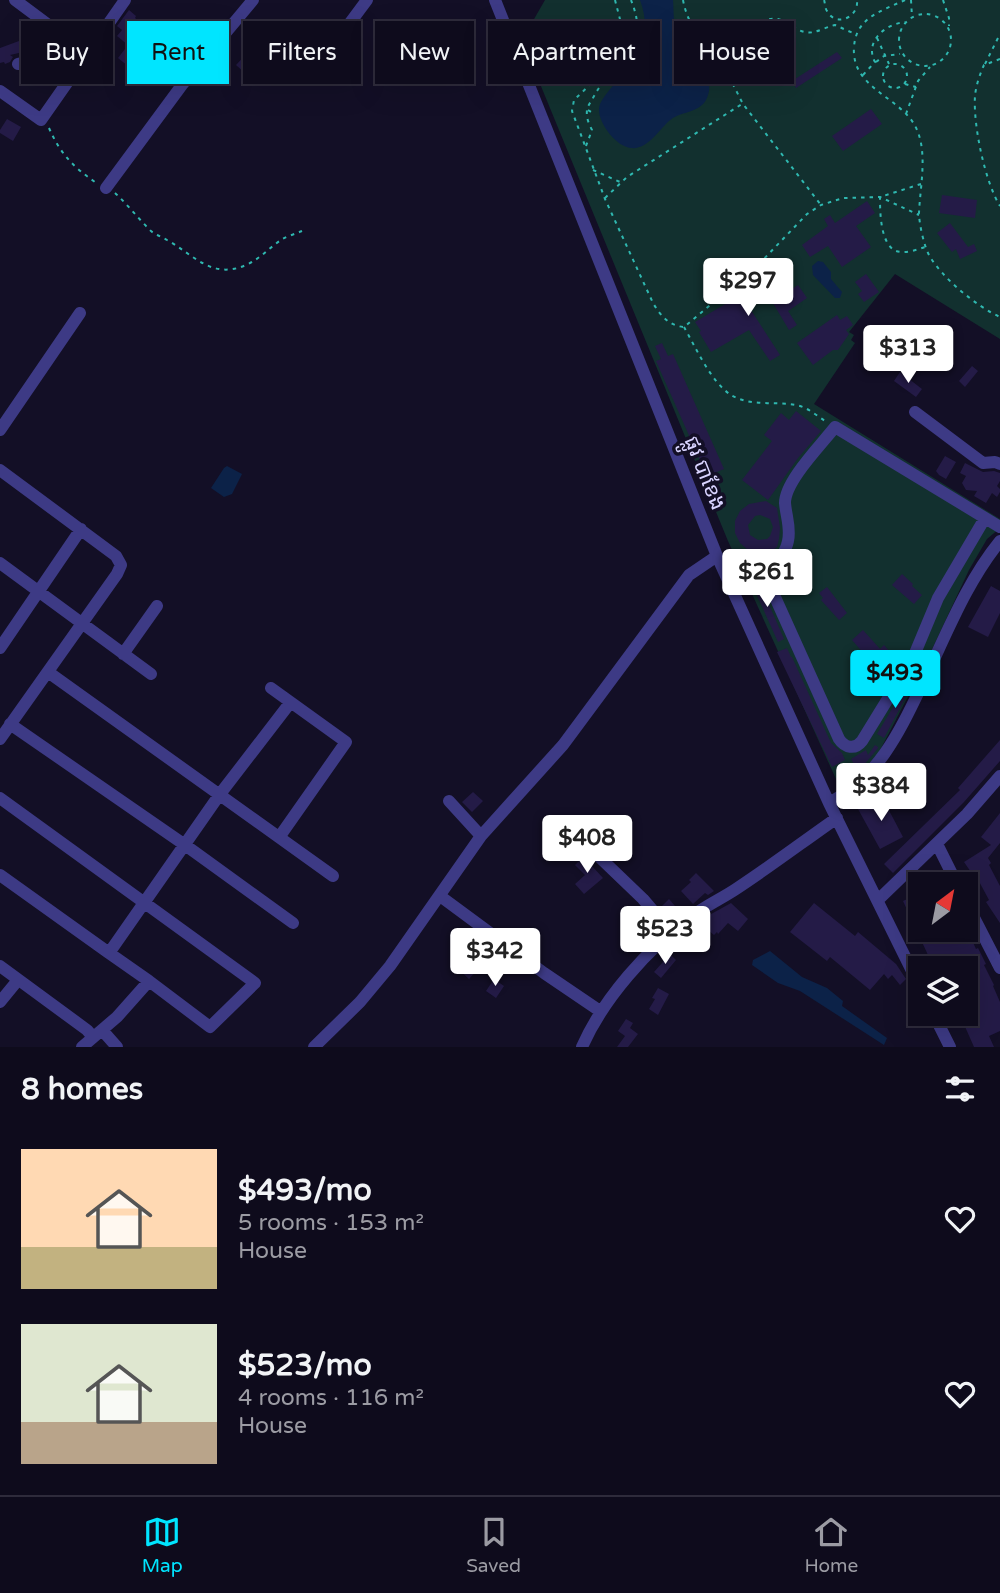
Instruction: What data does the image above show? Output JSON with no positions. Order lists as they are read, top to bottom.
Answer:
{
  "streets": {
    "street": ["ផ្លូវ បាខែង"]
  },
  "north": "top right",
  "page": {
    "chip": [
      "Buy",
      "Rent",
      "Filters",
      "New",
      "Apartment",
      "House"
    ],
    "price": [
      "$297",
      "$313",
      "$261",
      "$493",
      "$384",
      "$408",
      "$523",
      "$342"
    ],
    "heading": "8 homes",
    "list": [
      {
        "name": "$493/mo",
        "note": "5 rooms · 153 m² · House"
      },
      {
        "name": "$523/mo",
        "note": "4 rooms · 116 m² · House"
      }
    ],
    "tabs": ["Map", "Saved", "Home"]
  }
}
